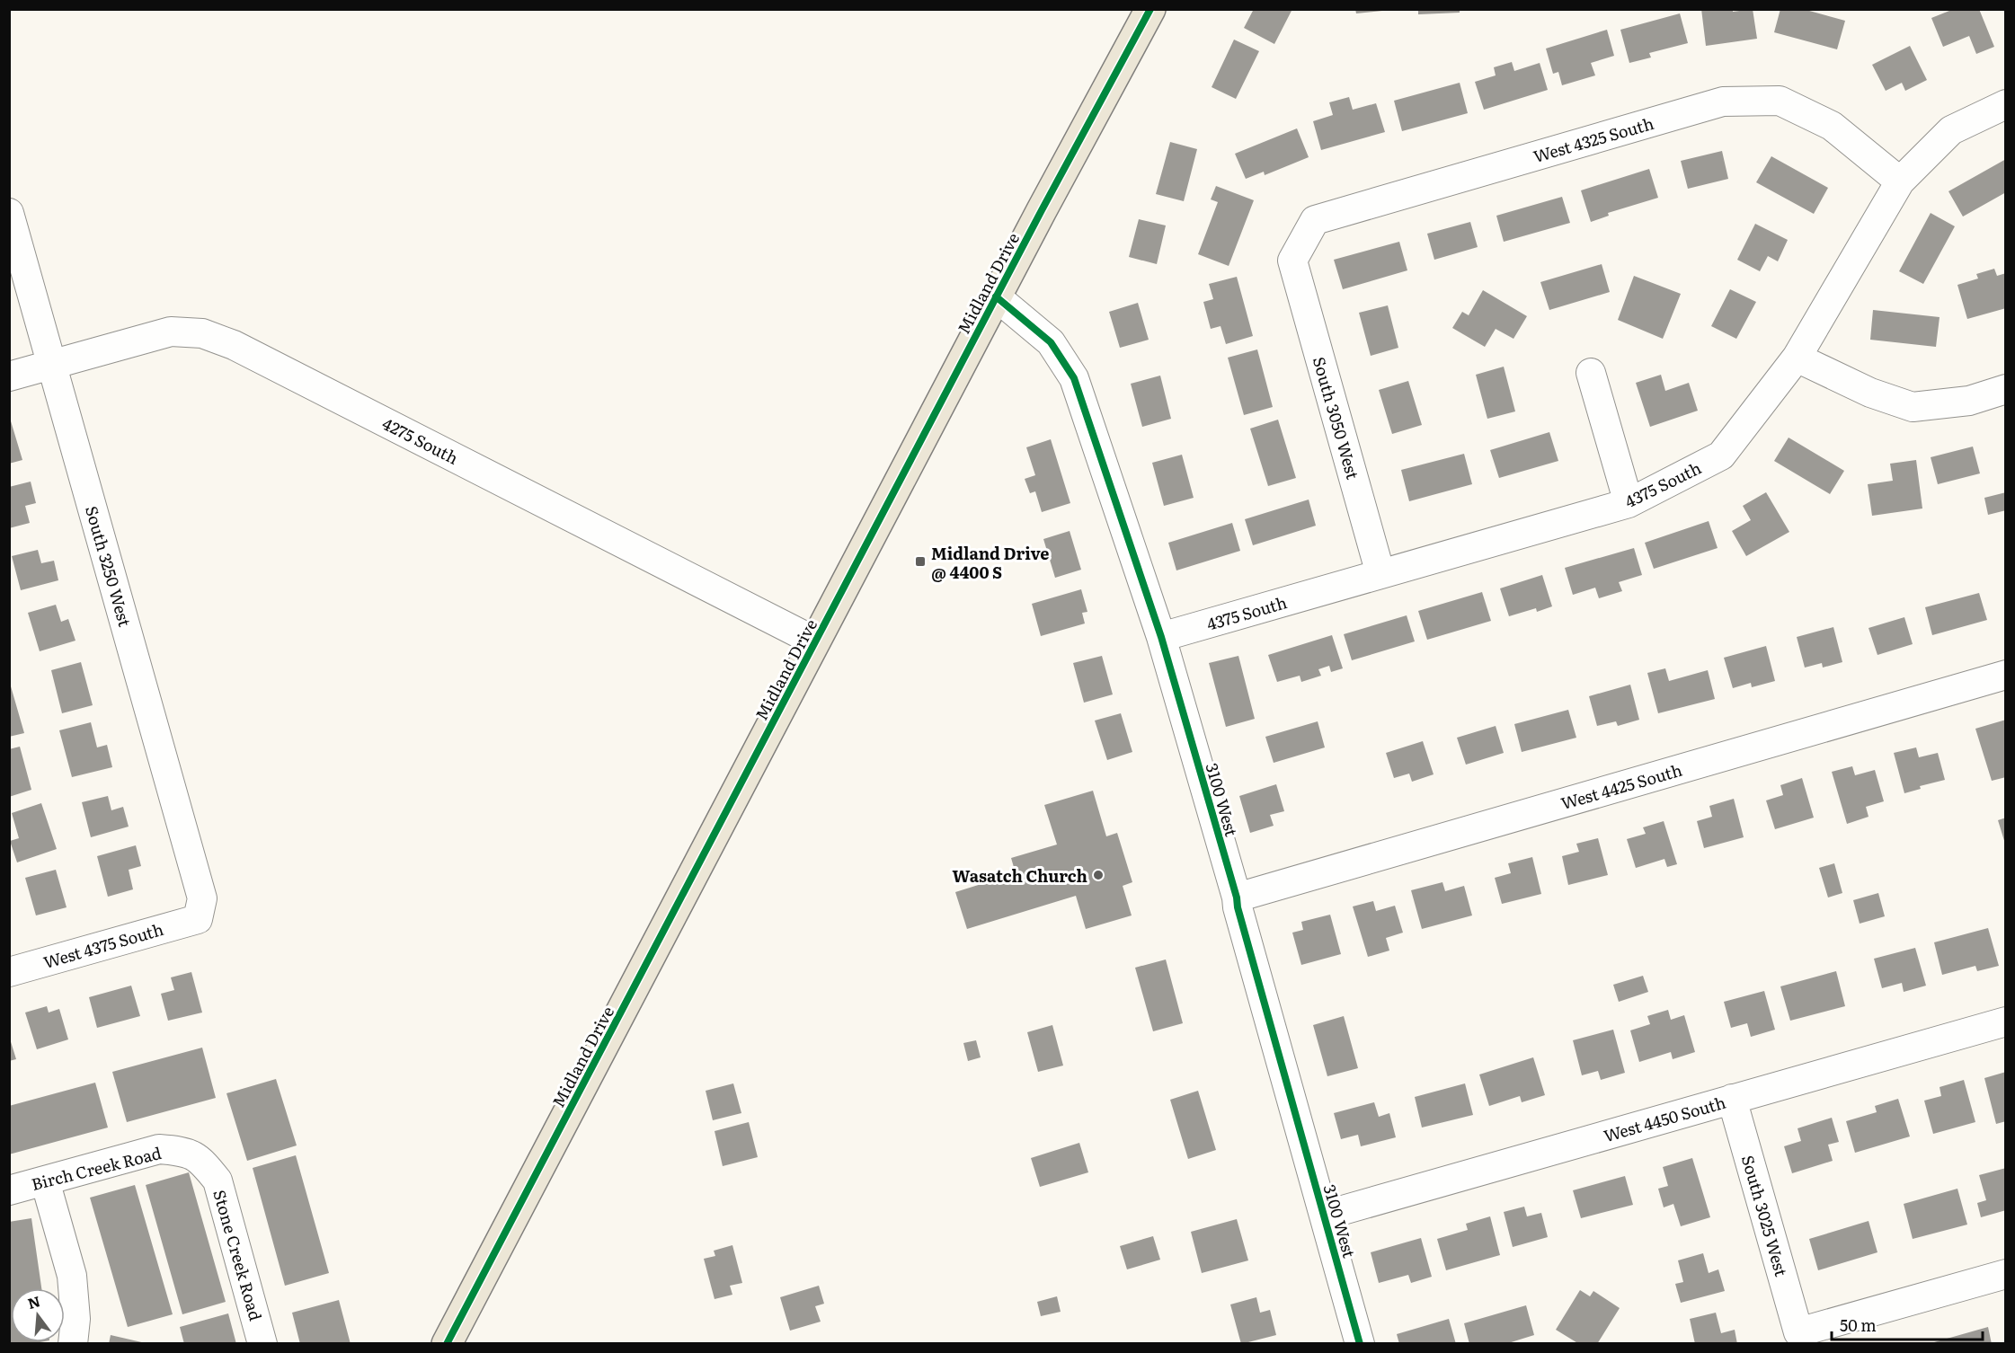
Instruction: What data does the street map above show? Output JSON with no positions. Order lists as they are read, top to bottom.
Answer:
{
  "streets": {
    "main road": ["Midland Drive"],
    "street": [
      "West 4325 South",
      "South 3050 West",
      "4275 South",
      "4375 South",
      "South 3250 West",
      "West 4425 South",
      "3100 West",
      "West 4375 South",
      "West 4450 South",
      "Birch Creek Road",
      "South 3025 West",
      "Stone Creek Road"
    ]
  },
  "crossings": [
    ["West 4325 South", "South 3050 West"],
    ["West 4325 South", "4375 South"],
    ["Midland Drive", "4275 South"],
    ["Midland Drive", "3100 West"],
    ["South 3050 West", "4375 South"],
    ["4275 South", "South 3250 West"],
    ["4375 South", "3100 West"],
    ["South 3250 West", "West 4375 South"],
    ["West 4425 South", "3100 West"],
    ["3100 West", "West 4450 South"],
    ["West 4450 South", "South 3025 West"],
    ["Birch Creek Road", "Stone Creek Road"]
  ],
  "places": {
    "transit": ["Midland Drive @ 4400 S"],
    "other": ["Wasatch Church"]
  },
  "scale_bar": "50 m",
  "north": "top"
}
